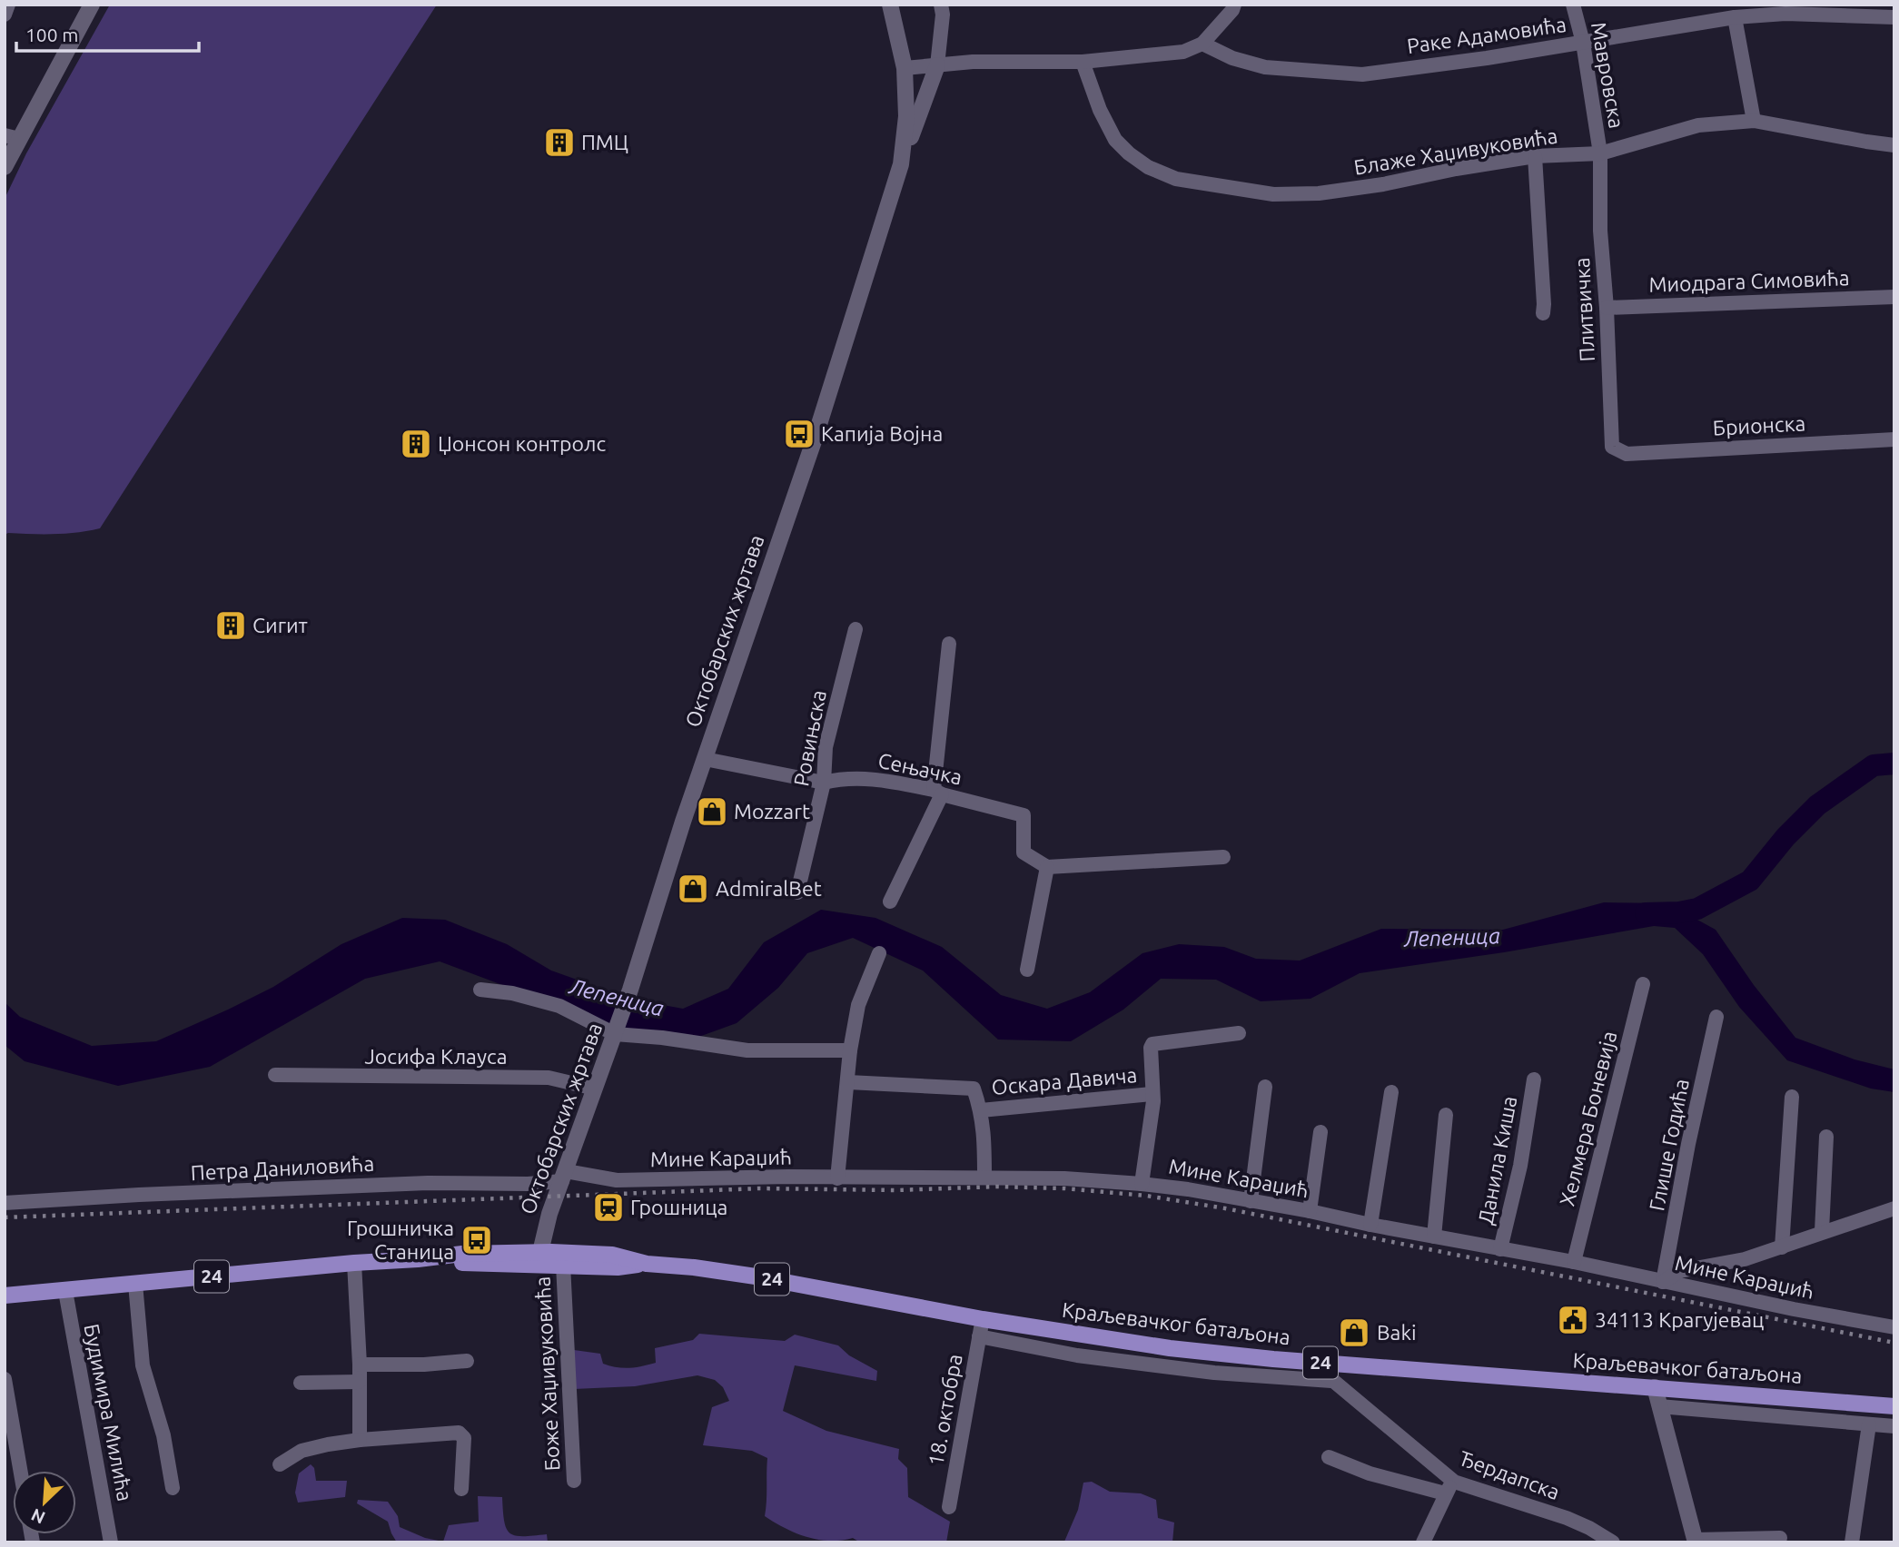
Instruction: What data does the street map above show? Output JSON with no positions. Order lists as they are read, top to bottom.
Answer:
{
  "streets": {
    "main road": ["24", "Краљевачког батаљона"],
    "street": [
      "Раке Адамовића",
      "Мавровска",
      "Блаже Хаџивуковића",
      "Миодрага Симовића",
      "Плитвичка",
      "Брионска",
      "Октобарских жртава",
      "Ровињска",
      "Сењачка",
      "Јосифа Клауса",
      "Оскара Давича",
      "Хелмера Боневија",
      "Глише Годића",
      "Мине Караџић",
      "Данила Киша",
      "Петра Даниловића",
      "Боже Хаџивуковића",
      "18. октобра",
      "Будимира Милића",
      "Ђердапска"
    ]
  },
  "crossings": [
    ["Раке Адамовића", "Мавровска"],
    ["Мавровска", "Блаже Хаџивуковића"],
    ["Мавровска", "Плитвичка"],
    ["Блаже Хаџивуковића", "Плитвичка"],
    ["Миодрага Симовића", "Плитвичка"],
    ["Плитвичка", "Брионска"],
    ["Октобарских жртава", "Сењачка"],
    ["Октобарских жртава", "Јосифа Клауса"],
    ["Октобарских жртава", "Мине Караџић"],
    ["Октобарских жртава", "Петра Даниловића"],
    ["Октобарских жртава", "Краљевачког батаљона"],
    ["Ровињска", "Сењачка"],
    ["Оскара Давича", "Мине Караџић"],
    ["Хелмера Боневија", "Мине Караџић"],
    ["Глише Годића", "Мине Караџић"],
    ["Мине Караџић", "Данила Киша"],
    ["Мине Караџић", "Петра Даниловића"],
    ["Краљевачког батаљона", "Боже Хаџивуковића"],
    ["Краљевачког батаљона", "18. октобра"],
    ["Краљевачког батаљона", "Будимира Милића"],
    ["Краљевачког батаљона", "Ђердапска"]
  ],
  "water": ["Лепеница"],
  "places": {
    "building": ["ПМЦ", "Џонсон контролс", "Сигит"],
    "bus stop": ["Капија Војна", "Грошничка Станица"],
    "shop": ["Mozzart", "AdmiralBet", "Baki"],
    "station": ["Грошница"],
    "public building": ["34113 Крагујевац"]
  },
  "scale_bar": "100 m",
  "north": "bottom left"
}
